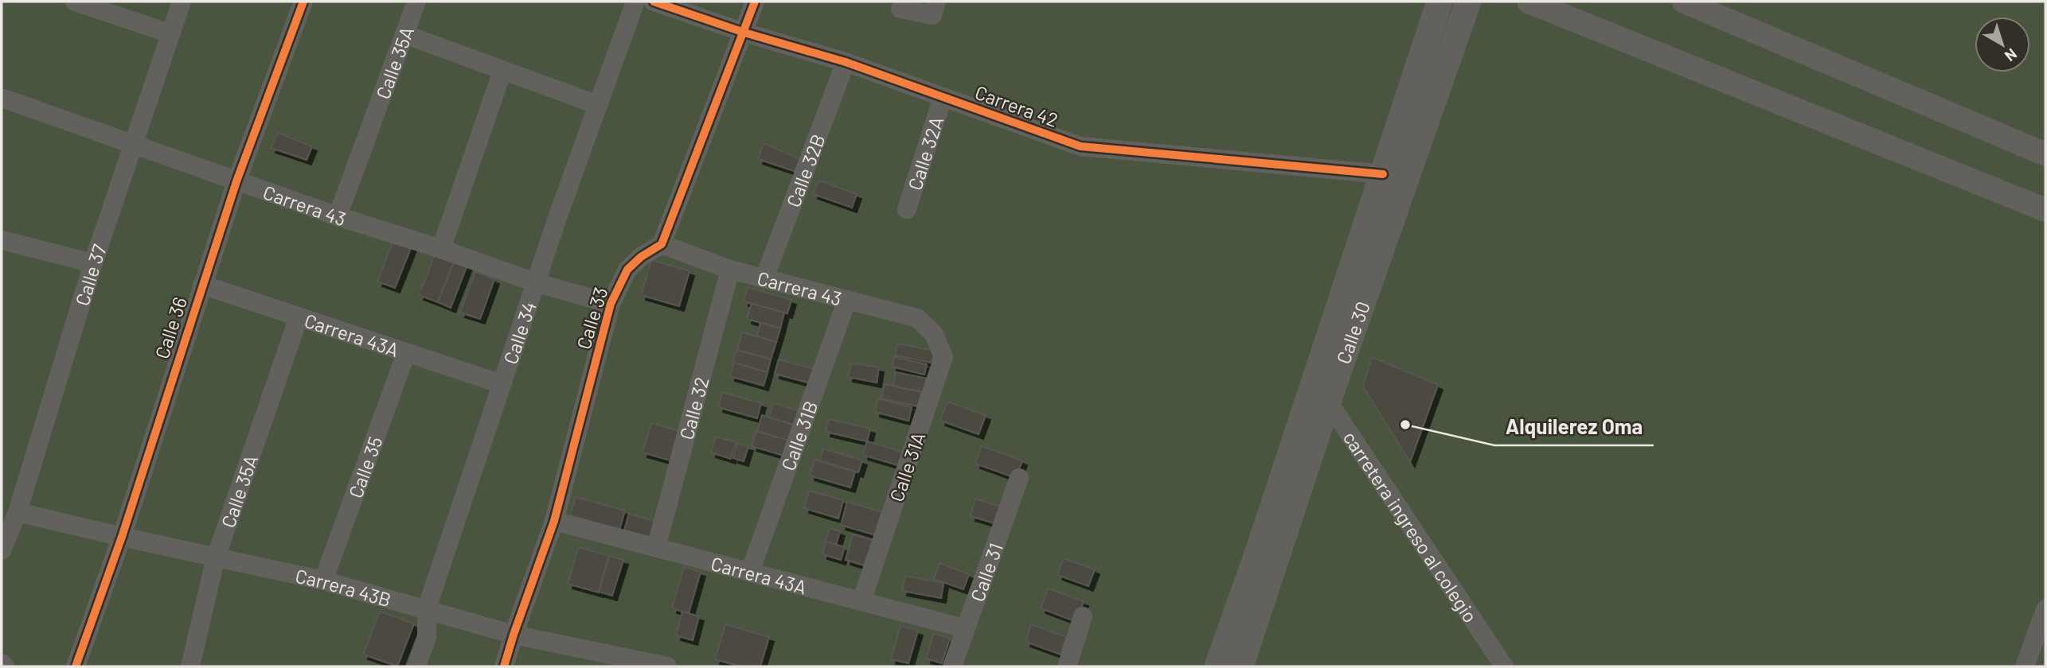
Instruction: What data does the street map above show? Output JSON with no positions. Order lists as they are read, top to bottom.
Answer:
{
  "streets": {
    "main road": ["Calle 30"],
    "street": [
      "Calle 35A",
      "Carrera 42",
      "Calle 32A",
      "Calle 32B",
      "Carrera 43",
      "Calle 37",
      "Calle 33",
      "Calle 36",
      "Calle 34",
      "Carrera 43A",
      "Calle 32",
      "Calle 31B",
      "Calle 35",
      "Calle 31A",
      "carretera ingreso al colegio",
      "Calle 31",
      "Carrera 43B"
    ]
  },
  "crossings": [
    ["Calle 35A", "Carrera 43"],
    ["Calle 35A", "Carrera 43A"],
    ["Calle 35A", "Carrera 43B"],
    ["Carrera 42", "Calle 32A"],
    ["Carrera 42", "Calle 32B"],
    ["Carrera 42", "Calle 30"],
    ["Calle 32B", "Carrera 43"],
    ["Carrera 43", "Calle 37"],
    ["Carrera 43", "Calle 33"],
    ["Carrera 43", "Calle 36"],
    ["Carrera 43", "Calle 34"],
    ["Carrera 43", "Calle 32"],
    ["Carrera 43", "Calle 31B"],
    ["Carrera 43", "Calle 31A"],
    ["Calle 37", "Carrera 43B"],
    ["Calle 33", "Carrera 43A"],
    ["Calle 33", "Carrera 43B"],
    ["Calle 36", "Carrera 43A"],
    ["Calle 36", "Carrera 43B"],
    ["Calle 34", "Carrera 43A"],
    ["Calle 34", "Carrera 43B"],
    ["Calle 30", "carretera ingreso al colegio"],
    ["Carrera 43A", "Calle 32"],
    ["Carrera 43A", "Calle 31B"],
    ["Carrera 43A", "Calle 35"],
    ["Carrera 43A", "Calle 31A"],
    ["Carrera 43A", "Calle 31"],
    ["Calle 35", "Carrera 43B"]
  ],
  "places": ["Alquilerez Oma"],
  "north": "bottom right"
}
